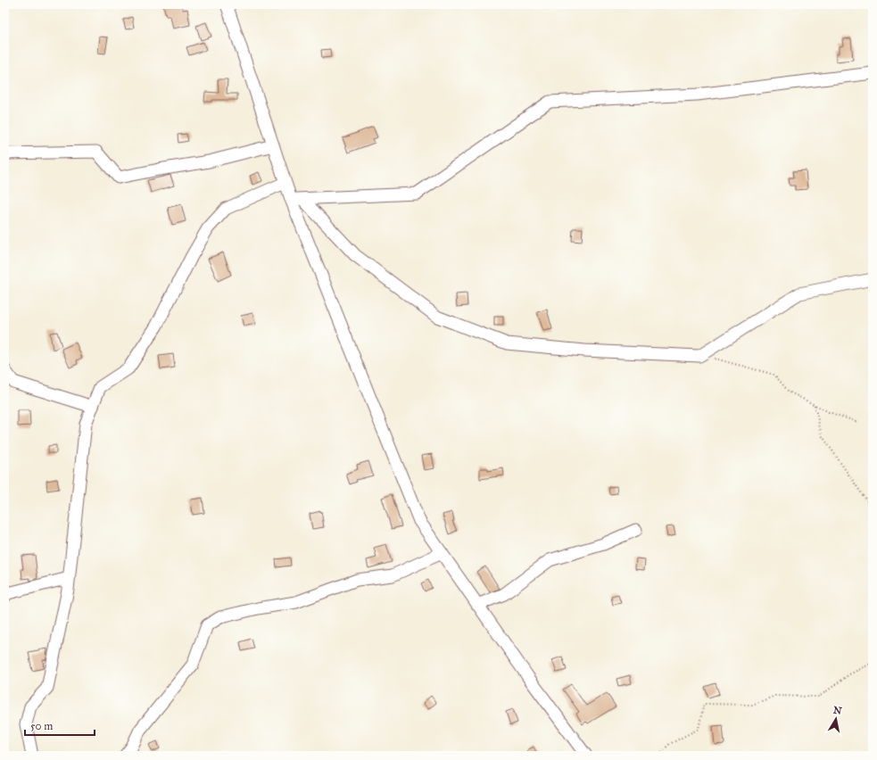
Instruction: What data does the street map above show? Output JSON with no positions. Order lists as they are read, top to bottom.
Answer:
{
  "scale_bar": "50 m",
  "north": "top"
}
